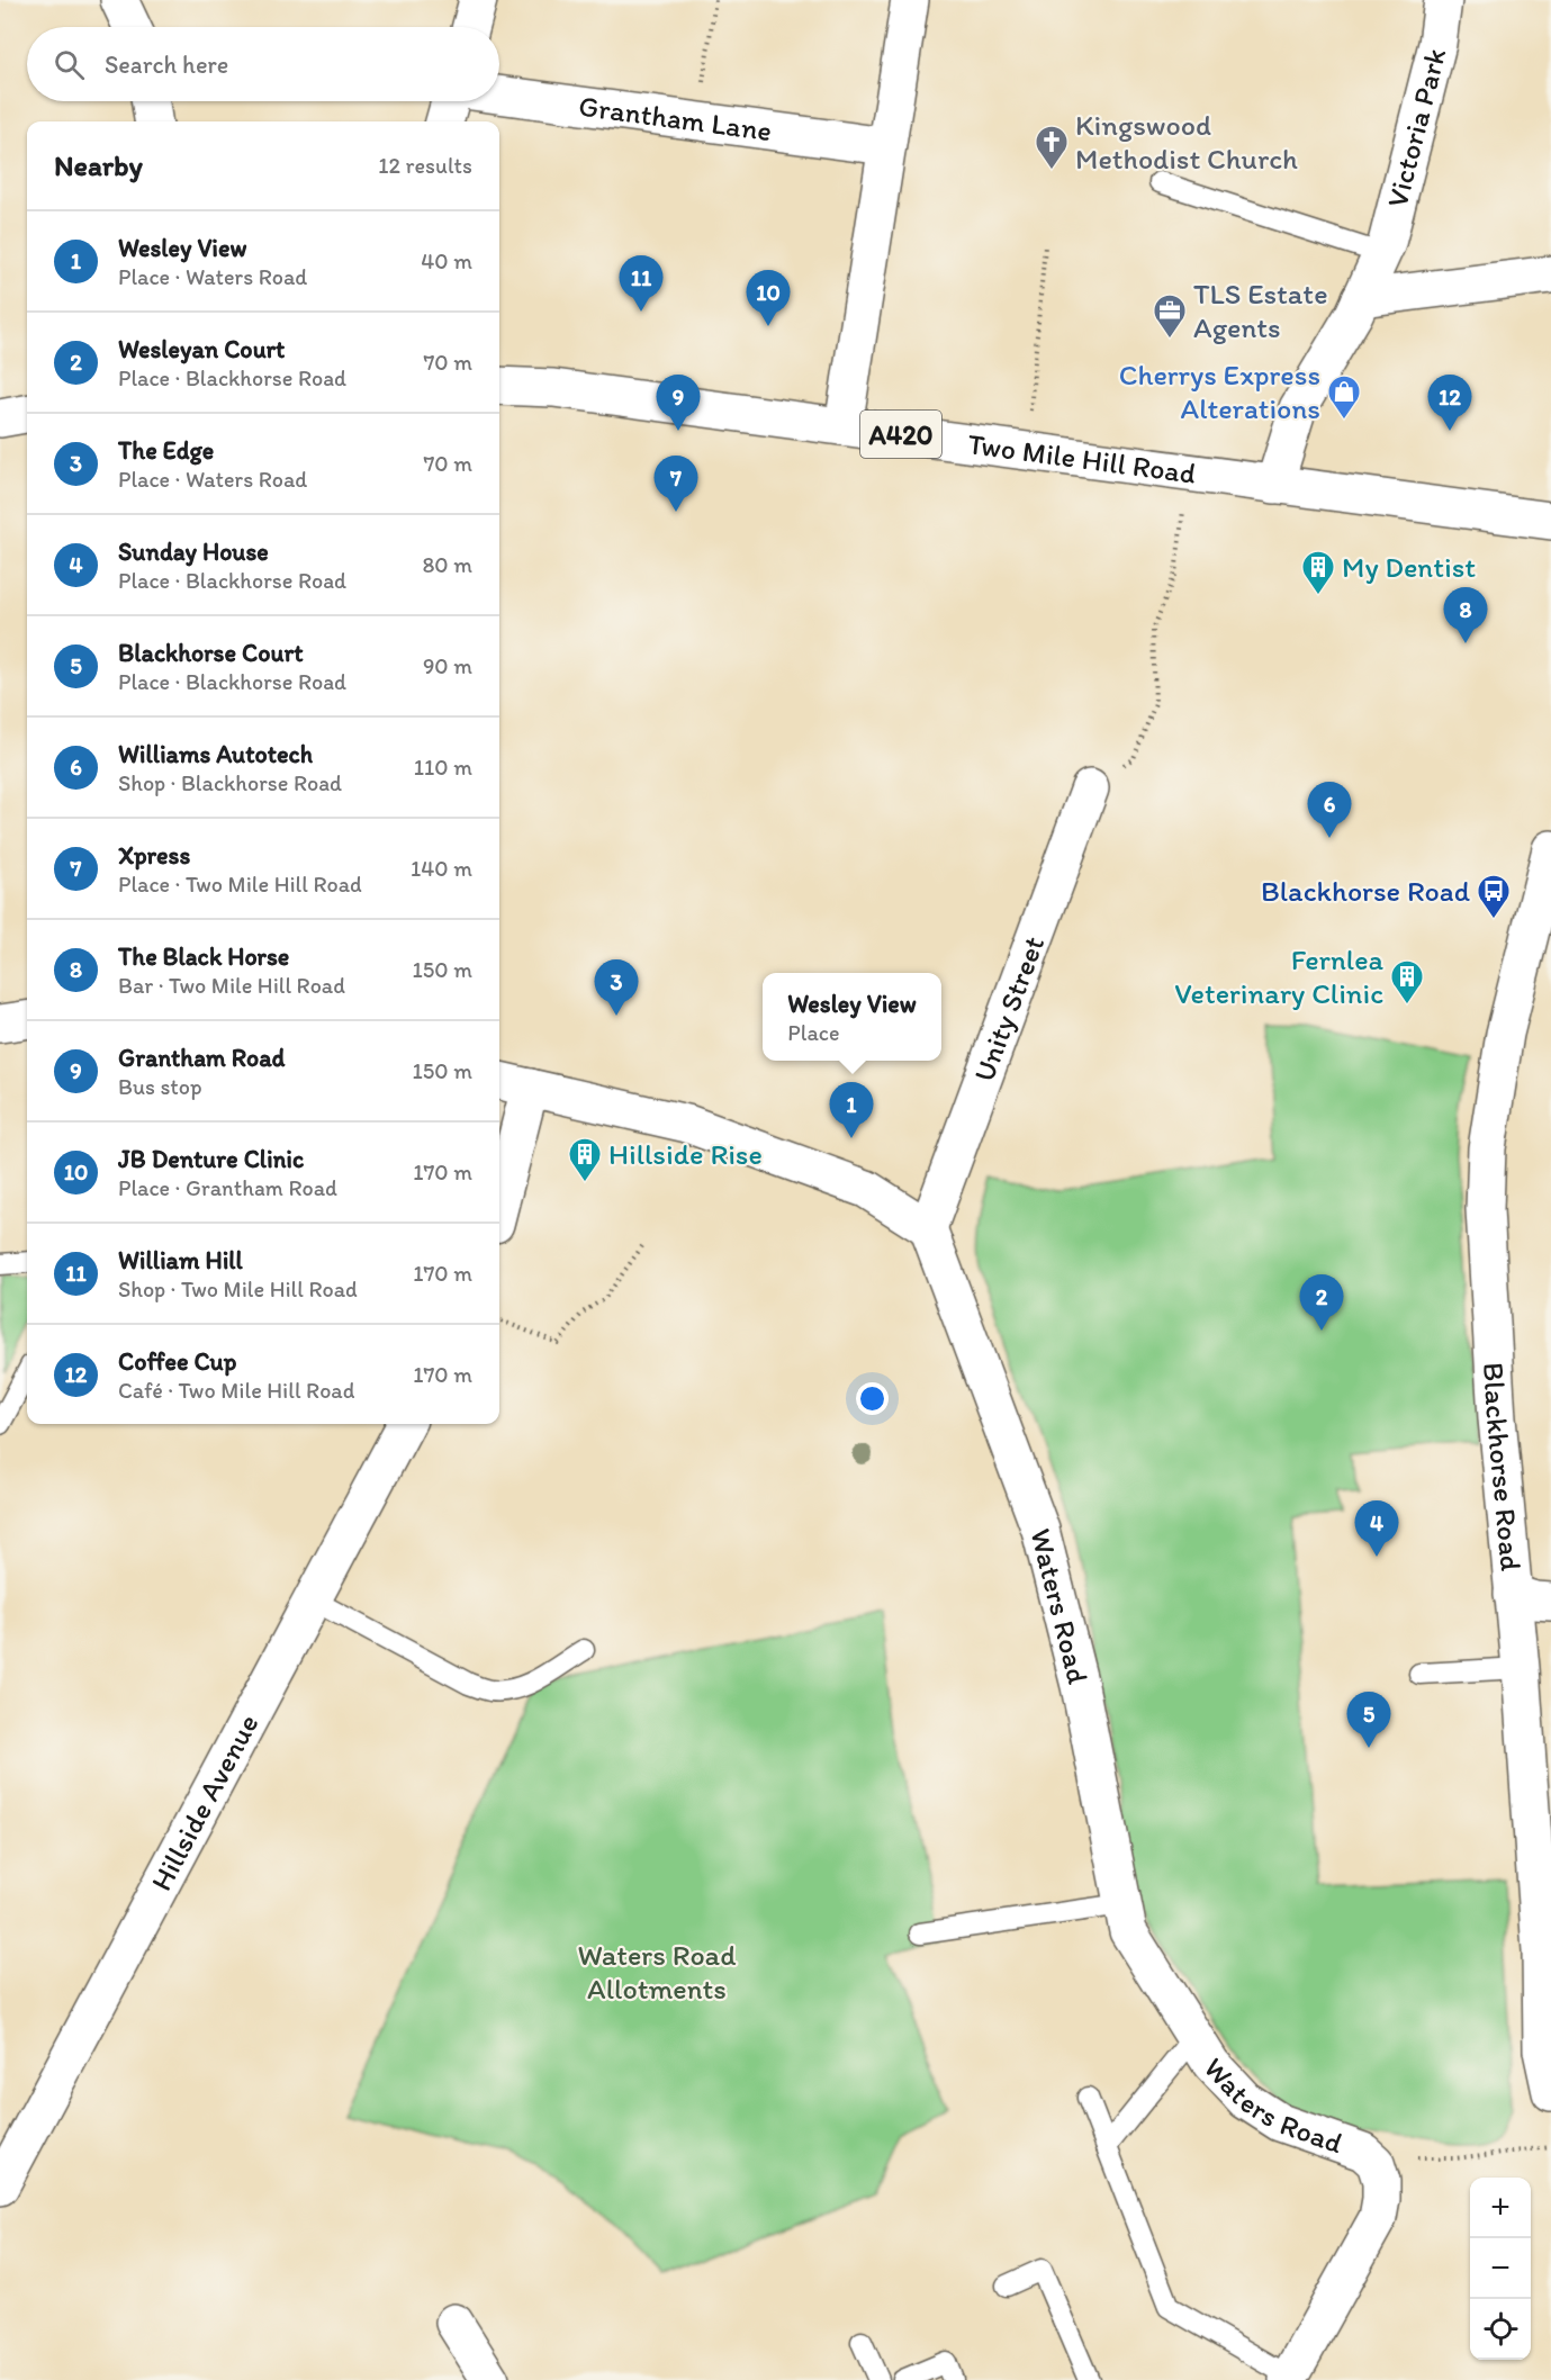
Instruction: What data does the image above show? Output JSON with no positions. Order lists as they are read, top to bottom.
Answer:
{
  "streets": {
    "street": [
      "Grantham Lane",
      "Victoria Park",
      "A420",
      "Two Mile Hill Road",
      "Unity Street",
      "Blackhorse Road",
      "Waters Road",
      "Hillside Avenue"
    ]
  },
  "crossings": [
    ["Victoria Park", "Two Mile Hill Road"],
    ["Unity Street", "Waters Road"]
  ],
  "parks": ["Waters Road Allotments"],
  "places": {
    "church": ["Kingswood Methodist Church"],
    "office": ["TLS Estate Agents"],
    "shop": ["Cherrys Express Alterations"],
    "building": ["My Dentist", "Fernlea Veterinary Clinic", "Hillside Rise"],
    "bus stop": ["Blackhorse Road"]
  },
  "page": {
    "search": "Search here",
    "heading": ["Nearby", "12 results"],
    "list": [
      {
        "mark": "1",
        "name": "Wesley View",
        "note": "Place · Waters Road",
        "value": "40 m"
      },
      {
        "mark": "2",
        "name": "Wesleyan Court",
        "note": "Place · Blackhorse Road",
        "value": "70 m"
      },
      {
        "mark": "3",
        "name": "The Edge",
        "note": "Place · Waters Road",
        "value": "70 m"
      },
      {
        "mark": "4",
        "name": "Sunday House",
        "note": "Place · Blackhorse Road",
        "value": "80 m"
      },
      {
        "mark": "5",
        "name": "Blackhorse Court",
        "note": "Place · Blackhorse Road",
        "value": "90 m"
      },
      {
        "mark": "6",
        "name": "Williams Autotech",
        "note": "Shop · Blackhorse Road",
        "value": "110 m"
      },
      {
        "mark": "7",
        "name": "Xpress",
        "note": "Place · Two Mile Hill Road",
        "value": "140 m"
      },
      {
        "mark": "8",
        "name": "The Black Horse",
        "note": "Bar · Two Mile Hill Road",
        "value": "150 m"
      },
      {
        "mark": "9",
        "name": "Grantham Road",
        "note": "Bus stop",
        "value": "150 m"
      },
      {
        "mark": "10",
        "name": "JB Denture Clinic",
        "note": "Place · Grantham Road",
        "value": "170 m"
      },
      {
        "mark": "11",
        "name": "William Hill",
        "note": "Shop · Two Mile Hill Road",
        "value": "170 m"
      },
      {
        "mark": "12",
        "name": "Coffee Cup",
        "note": "Café · Two Mile Hill Road",
        "value": "170 m"
      }
    ],
    "pins": [
      "11",
      "10",
      "9",
      "12",
      "7",
      "8",
      "6",
      "3",
      "1",
      "2",
      "4",
      "5"
    ],
    "popup": ["Wesley View", "Place"],
    "map_buttons": ["+", "−"]
  }
}
